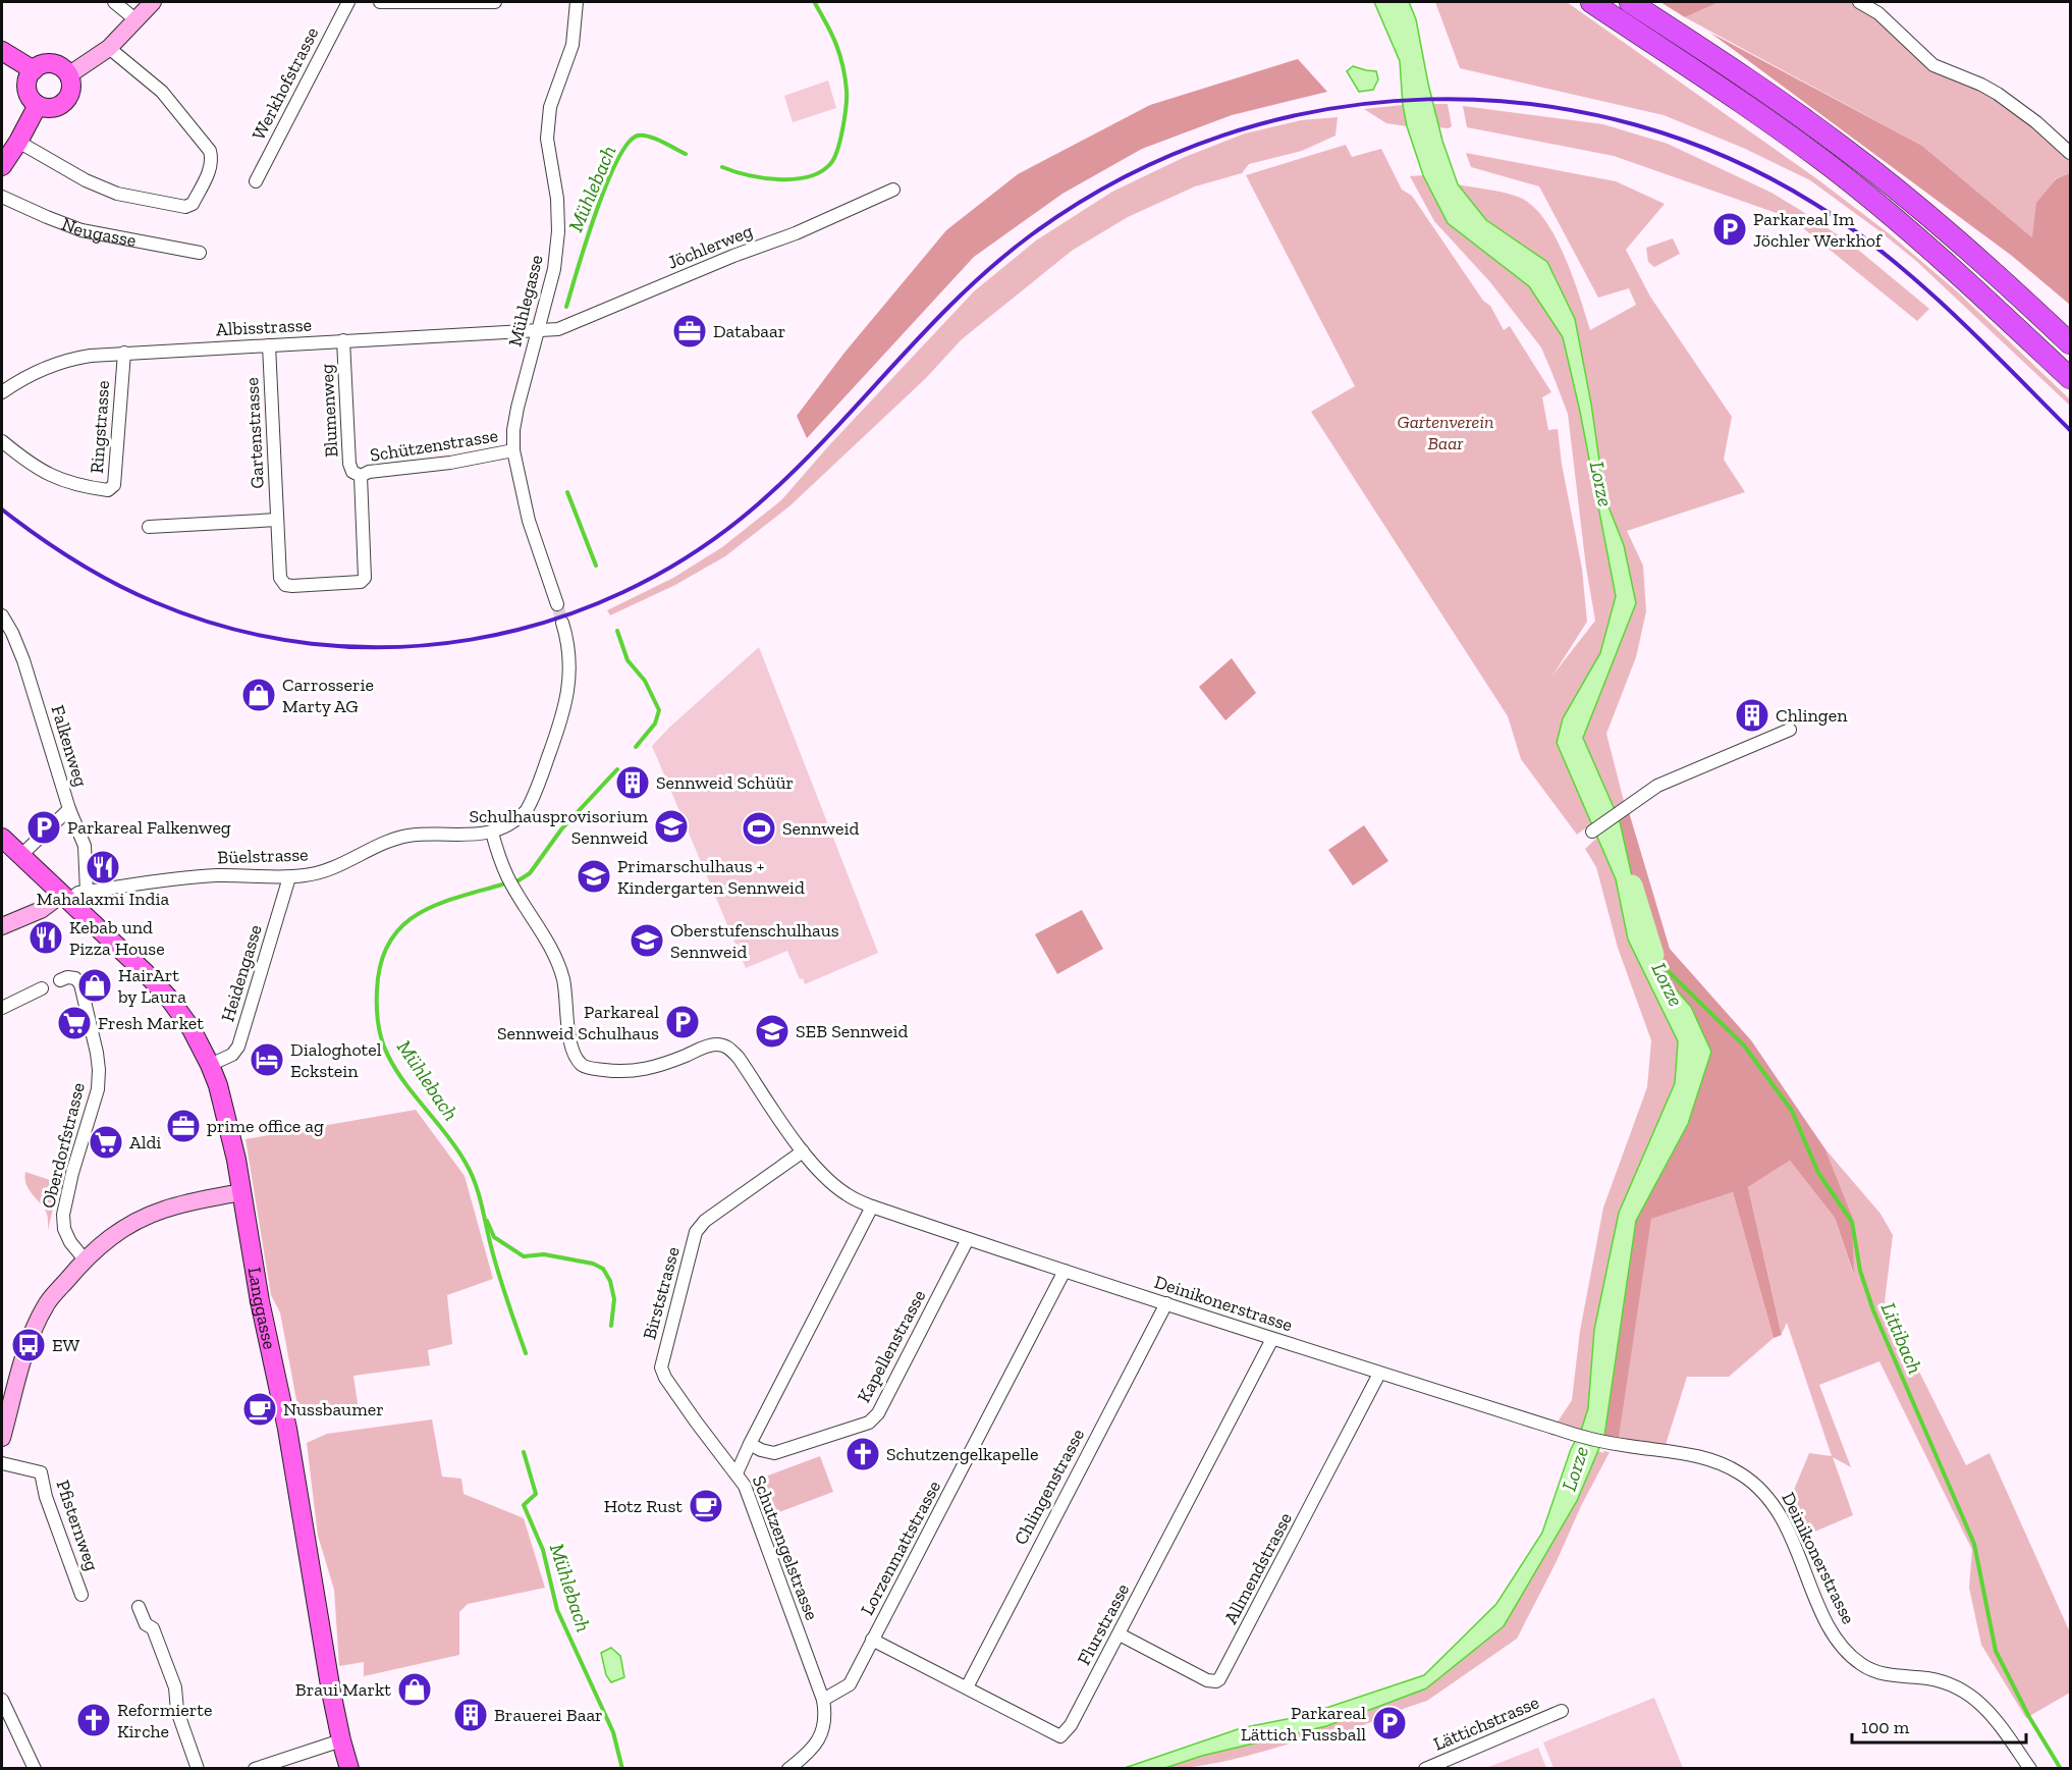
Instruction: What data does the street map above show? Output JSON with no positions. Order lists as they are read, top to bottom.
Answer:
{
  "streets": {
    "main road": ["Langgasse"],
    "street": [
      "Werkhofstrasse",
      "Neugasse",
      "Jöchlerweg",
      "Mühlegasse",
      "Albisstrasse",
      "Blumenweg",
      "Ringstrasse",
      "Gartenstrasse",
      "Schützenstrasse",
      "Falkenweg",
      "Büelstrasse",
      "Heidengasse",
      "Oberdorfstrasse",
      "Birststrasse",
      "Deinikonerstrasse",
      "Kapellenstrasse",
      "Chlingenstrasse",
      "Pfisternweg",
      "Schutzengelstrasse",
      "Lorzenmattstrasse",
      "Allmendstrasse",
      "Flurstrasse",
      "Lättichstrasse"
    ]
  },
  "crossings": [
    ["Jöchlerweg", "Mühlegasse"],
    ["Jöchlerweg", "Albisstrasse"],
    ["Mühlegasse", "Albisstrasse"],
    ["Mühlegasse", "Schützenstrasse"],
    ["Albisstrasse", "Blumenweg"],
    ["Albisstrasse", "Ringstrasse"],
    ["Albisstrasse", "Gartenstrasse"],
    ["Blumenweg", "Gartenstrasse"],
    ["Blumenweg", "Schützenstrasse"],
    ["Falkenweg", "Büelstrasse"],
    ["Büelstrasse", "Heidengasse"],
    ["Büelstrasse", "Deinikonerstrasse"],
    ["Büelstrasse", "Langgasse"],
    ["Heidengasse", "Langgasse"],
    ["Birststrasse", "Deinikonerstrasse"],
    ["Birststrasse", "Schutzengelstrasse"],
    ["Deinikonerstrasse", "Kapellenstrasse"],
    ["Deinikonerstrasse", "Chlingenstrasse"],
    ["Deinikonerstrasse", "Schutzengelstrasse"],
    ["Deinikonerstrasse", "Lorzenmattstrasse"],
    ["Deinikonerstrasse", "Allmendstrasse"],
    ["Deinikonerstrasse", "Flurstrasse"],
    ["Kapellenstrasse", "Schutzengelstrasse"],
    ["Chlingenstrasse", "Flurstrasse"],
    ["Schutzengelstrasse", "Lorzenmattstrasse"],
    ["Lorzenmattstrasse", "Flurstrasse"],
    ["Allmendstrasse", "Flurstrasse"]
  ],
  "water": ["Mühlebach", "Lorze", "Littibach"],
  "parks": ["Gartenverein Baar"],
  "places": {
    "parking": [
      "Parkareal Im Jöchler Werkhof",
      "Parkareal Falkenweg",
      "Parkareal Sennweid Schulhaus",
      "Parkareal Lättich Fussball"
    ],
    "office": ["Databaar", "prime office ag"],
    "shop": ["Carrosserie Marty AG", "HairArt by Laura", "Braui Markt"],
    "building": ["Chlingen", "Sennweid Schüür", "Brauerei Baar"],
    "school or university": [
      "Schulhausprovisorium Sennweid",
      "Primarschulhaus + Kindergarten Sennweid",
      "Oberstufenschulhaus Sennweid",
      "SEB Sennweid"
    ],
    "sports": ["Sennweid"],
    "restaurant": ["Mahalaxmi India", "Kebab und Pizza House"],
    "supermarket": ["Fresh Market", "Aldi"],
    "hotel": ["Dialoghotel Eckstein"],
    "bus stop": ["EW"],
    "cafe": ["Nussbaumer", "Hotz Rust"],
    "church": ["Schutzengelkapelle", "Reformierte Kirche"]
  },
  "scale_bar": "100 m"
}
